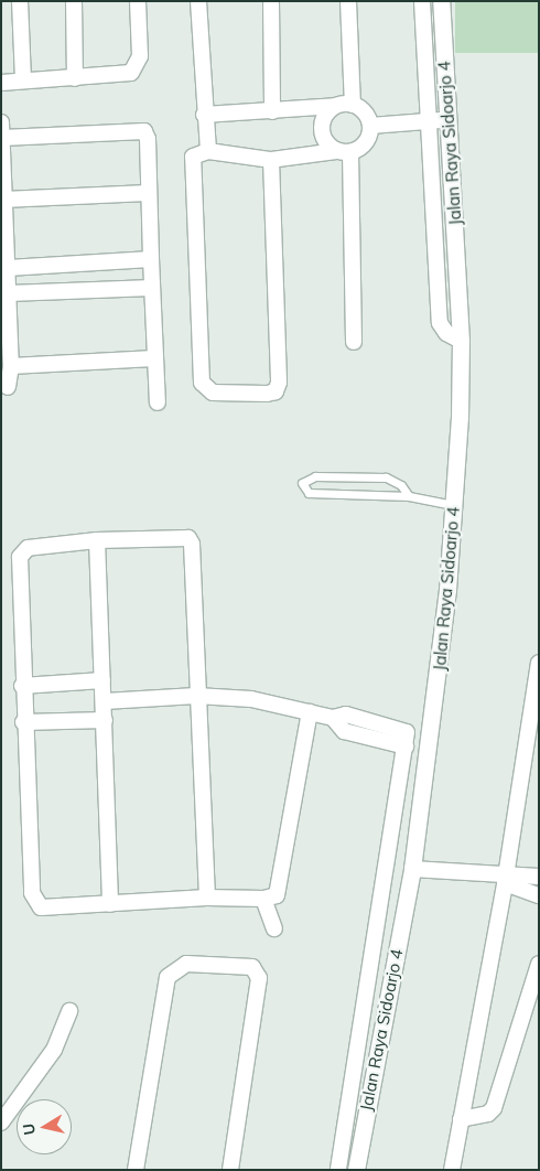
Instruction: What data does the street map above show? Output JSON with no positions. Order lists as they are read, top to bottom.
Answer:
{
  "streets": {
    "street": ["Jalan Raya Sidoarjo 4"]
  },
  "north": "left"
}
